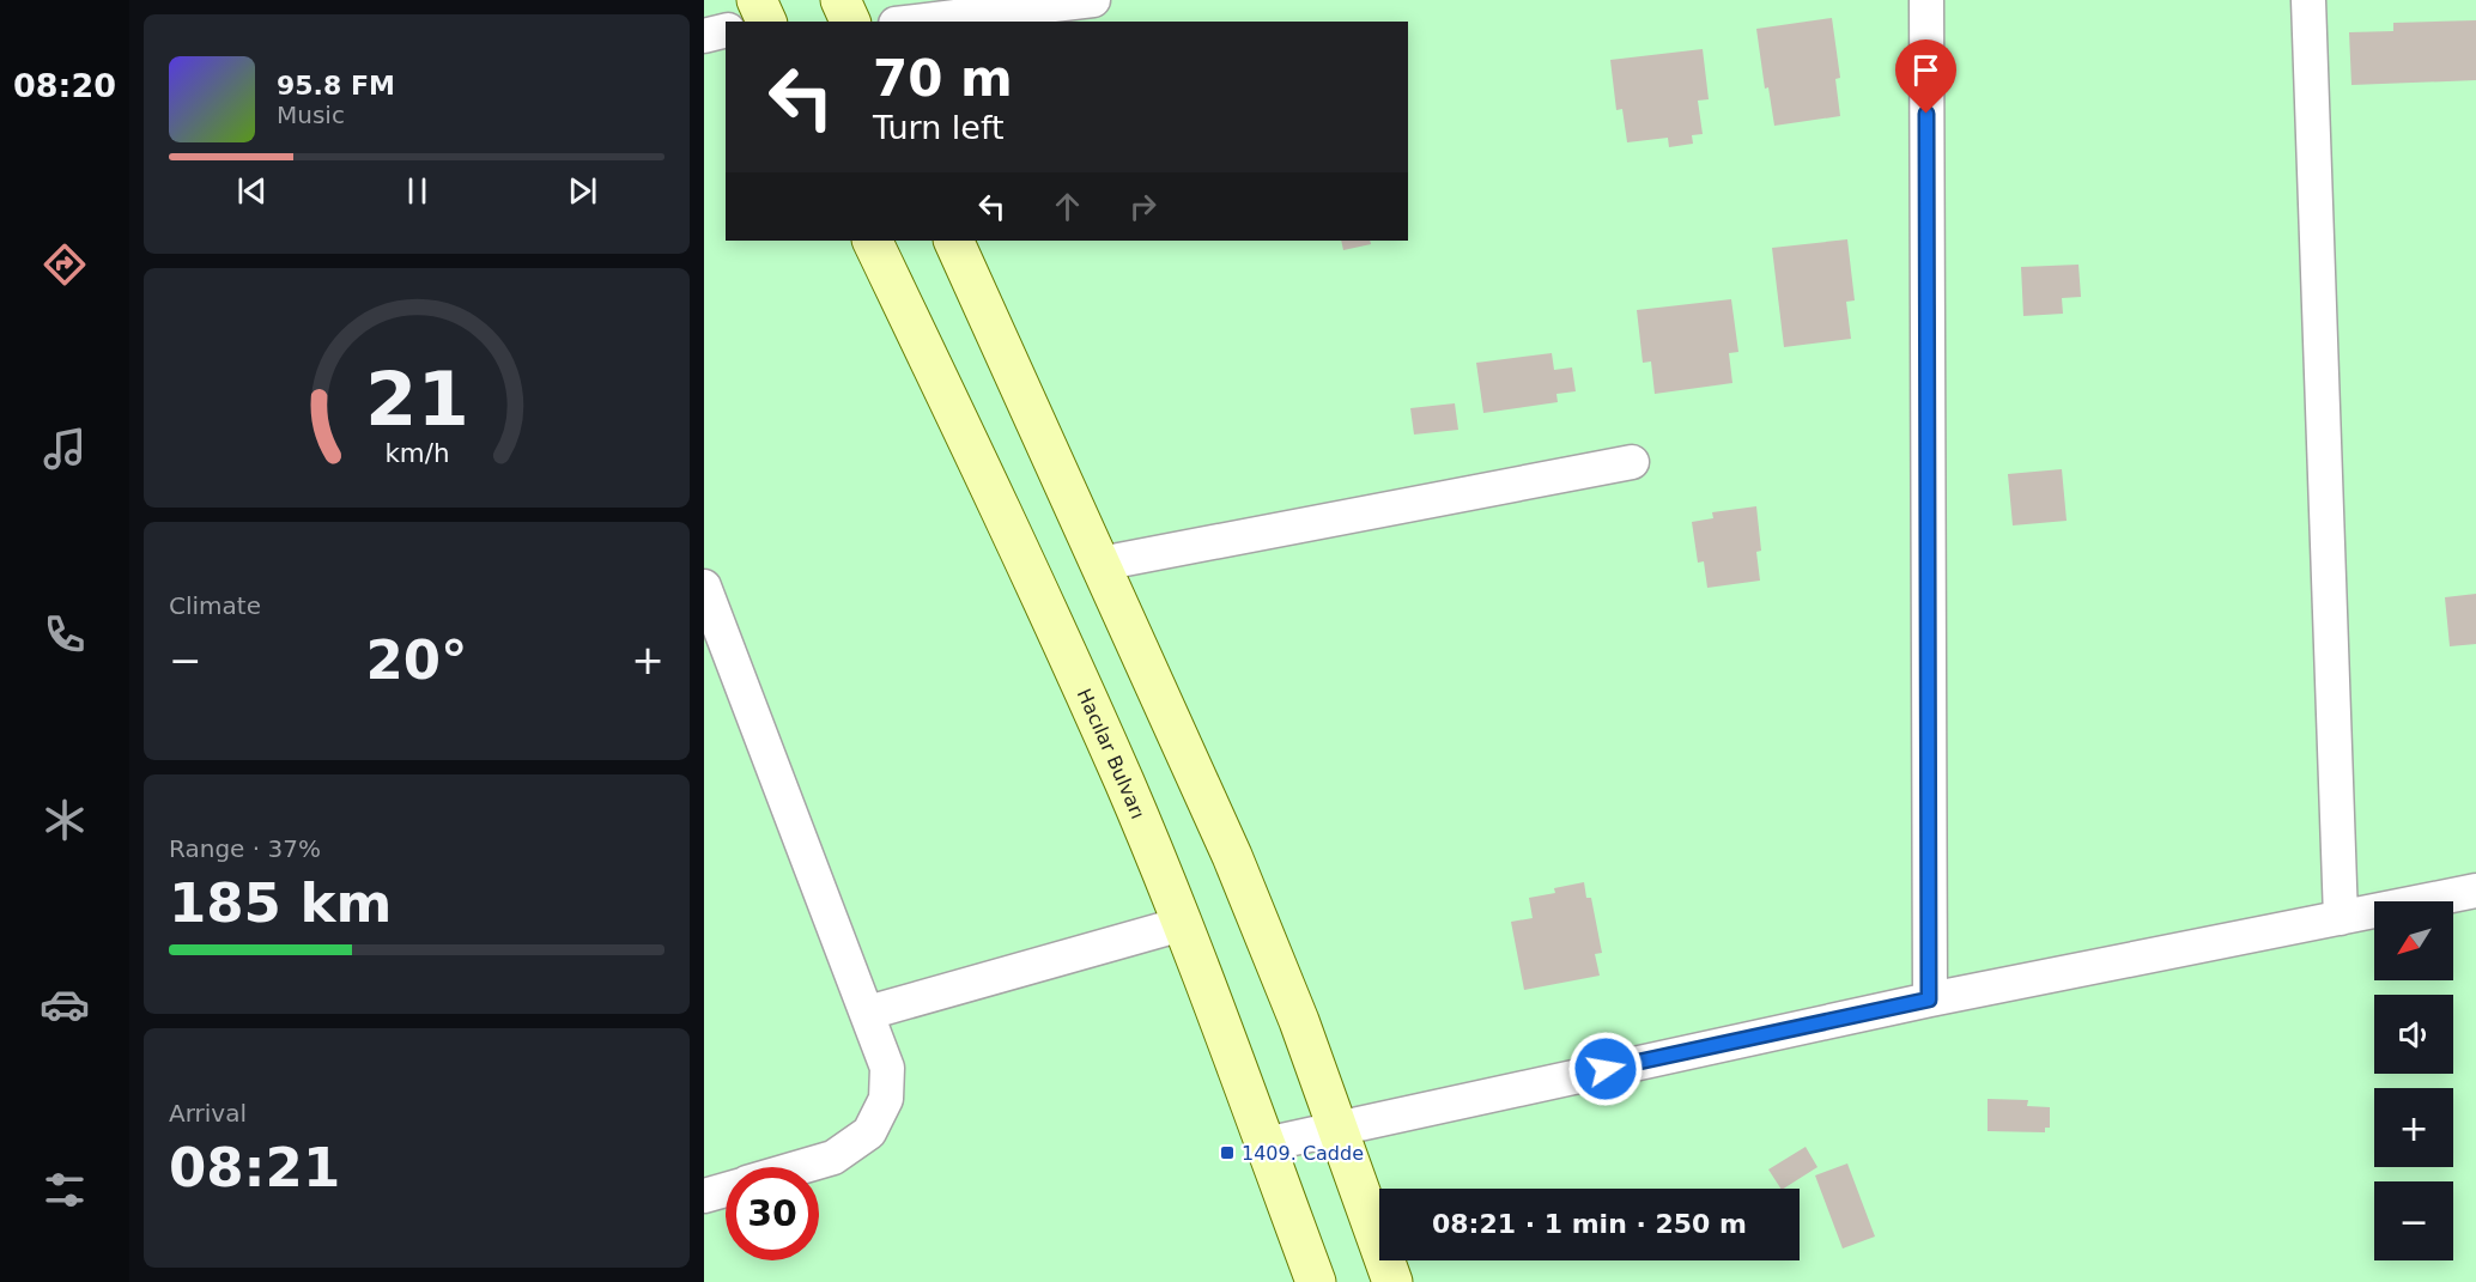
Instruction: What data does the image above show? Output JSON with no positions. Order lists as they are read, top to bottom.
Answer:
{
  "streets": {
    "main road": ["Hacılar Bulvarı"]
  },
  "places": {
    "transit": ["1409. Cadde"]
  },
  "north": "bottom left",
  "page": {
    "tabs": "08:20",
    "turn": ["70 m", "Turn left"],
    "song": ["95.8 FM", "Music"],
    "tile": [
      "Climate",
      ["Range · 37%", "185 km"],
      ["Arrival", "08:21"]
    ],
    "heat": ["−", "20°", "+"],
    "map_buttons": ["+", "−"],
    "limit": "30",
    "trip": "08:21 · 1 min · 250 m",
    "gauge": ["21", "km/h"]
  }
}
